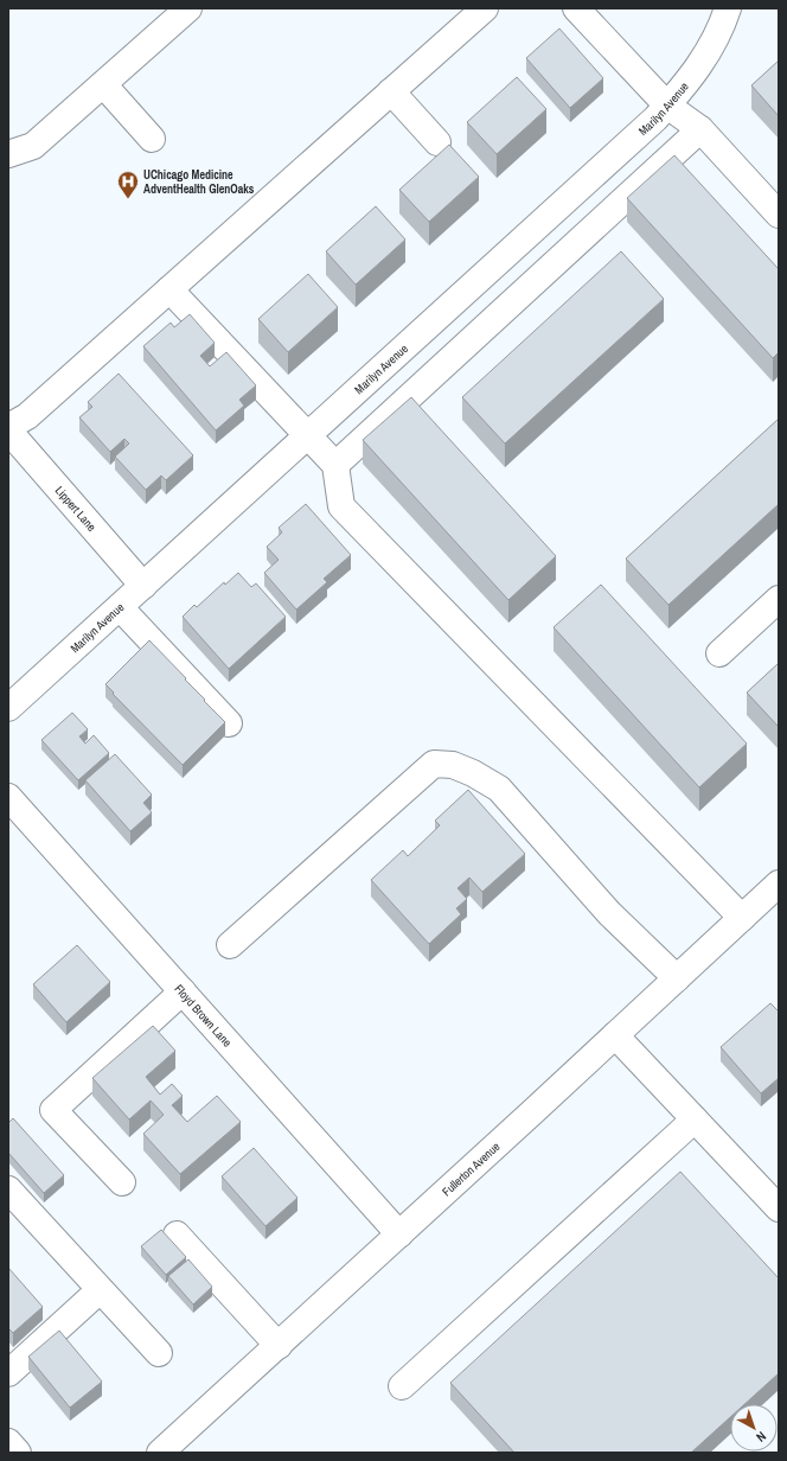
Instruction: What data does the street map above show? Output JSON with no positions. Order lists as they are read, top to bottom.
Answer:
{
  "streets": {
    "street": [
      "Marilyn Avenue",
      "Lippert Lane",
      "Floyd Brown Lane",
      "Fullerton Avenue"
    ]
  },
  "crossings": [
    ["Marilyn Avenue", "Lippert Lane"],
    ["Floyd Brown Lane", "Fullerton Avenue"]
  ],
  "places": {
    "hospital": ["UChicago Medicine AdventHealth GlenOaks"]
  },
  "north": "bottom right"
}
